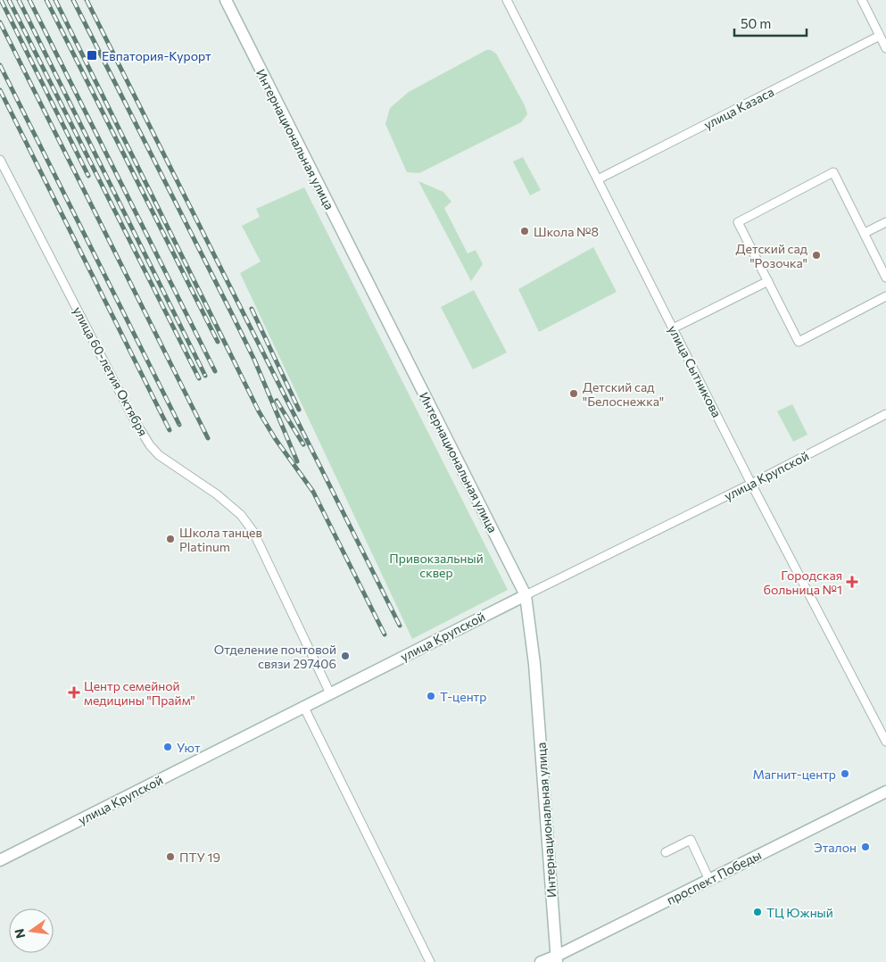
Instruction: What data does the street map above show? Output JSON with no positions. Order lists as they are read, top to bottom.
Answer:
{
  "streets": {
    "main road": ["Интернациональная улица", "улица Крупской", "проспект Победы"],
    "street": ["улица Казаса", "улица 60-летия Октября", "улица Сытникова"]
  },
  "crossings": [
    ["улица Казаса", "улица Сытникова"],
    ["Интернациональная улица", "улица Крупской"],
    ["Интернациональная улица", "проспект Победы"],
    ["улица 60-летия Октября", "улица Крупской"],
    ["улица Сытникова", "улица Крупской"]
  ],
  "parks": ["Привокзальный сквер"],
  "places": {
    "transit": ["Евпатория-Курорт"],
    "other": [
      "Школа №8",
      "Детский сад \"Розочка\"",
      "Детский сад \"Белоснежка\"",
      "Школа танцев Platinum",
      "Отделение почтовой связи 297406",
      "Т-центр",
      "Уют",
      "Магнит-центр",
      "Эталон",
      "ПТУ 19",
      "ТЦ Южный"
    ],
    "health": ["Городская больница №1", "Центр семейной медицины \"Прайм\""]
  },
  "scale_bar": "50 m",
  "north": "left"
}
